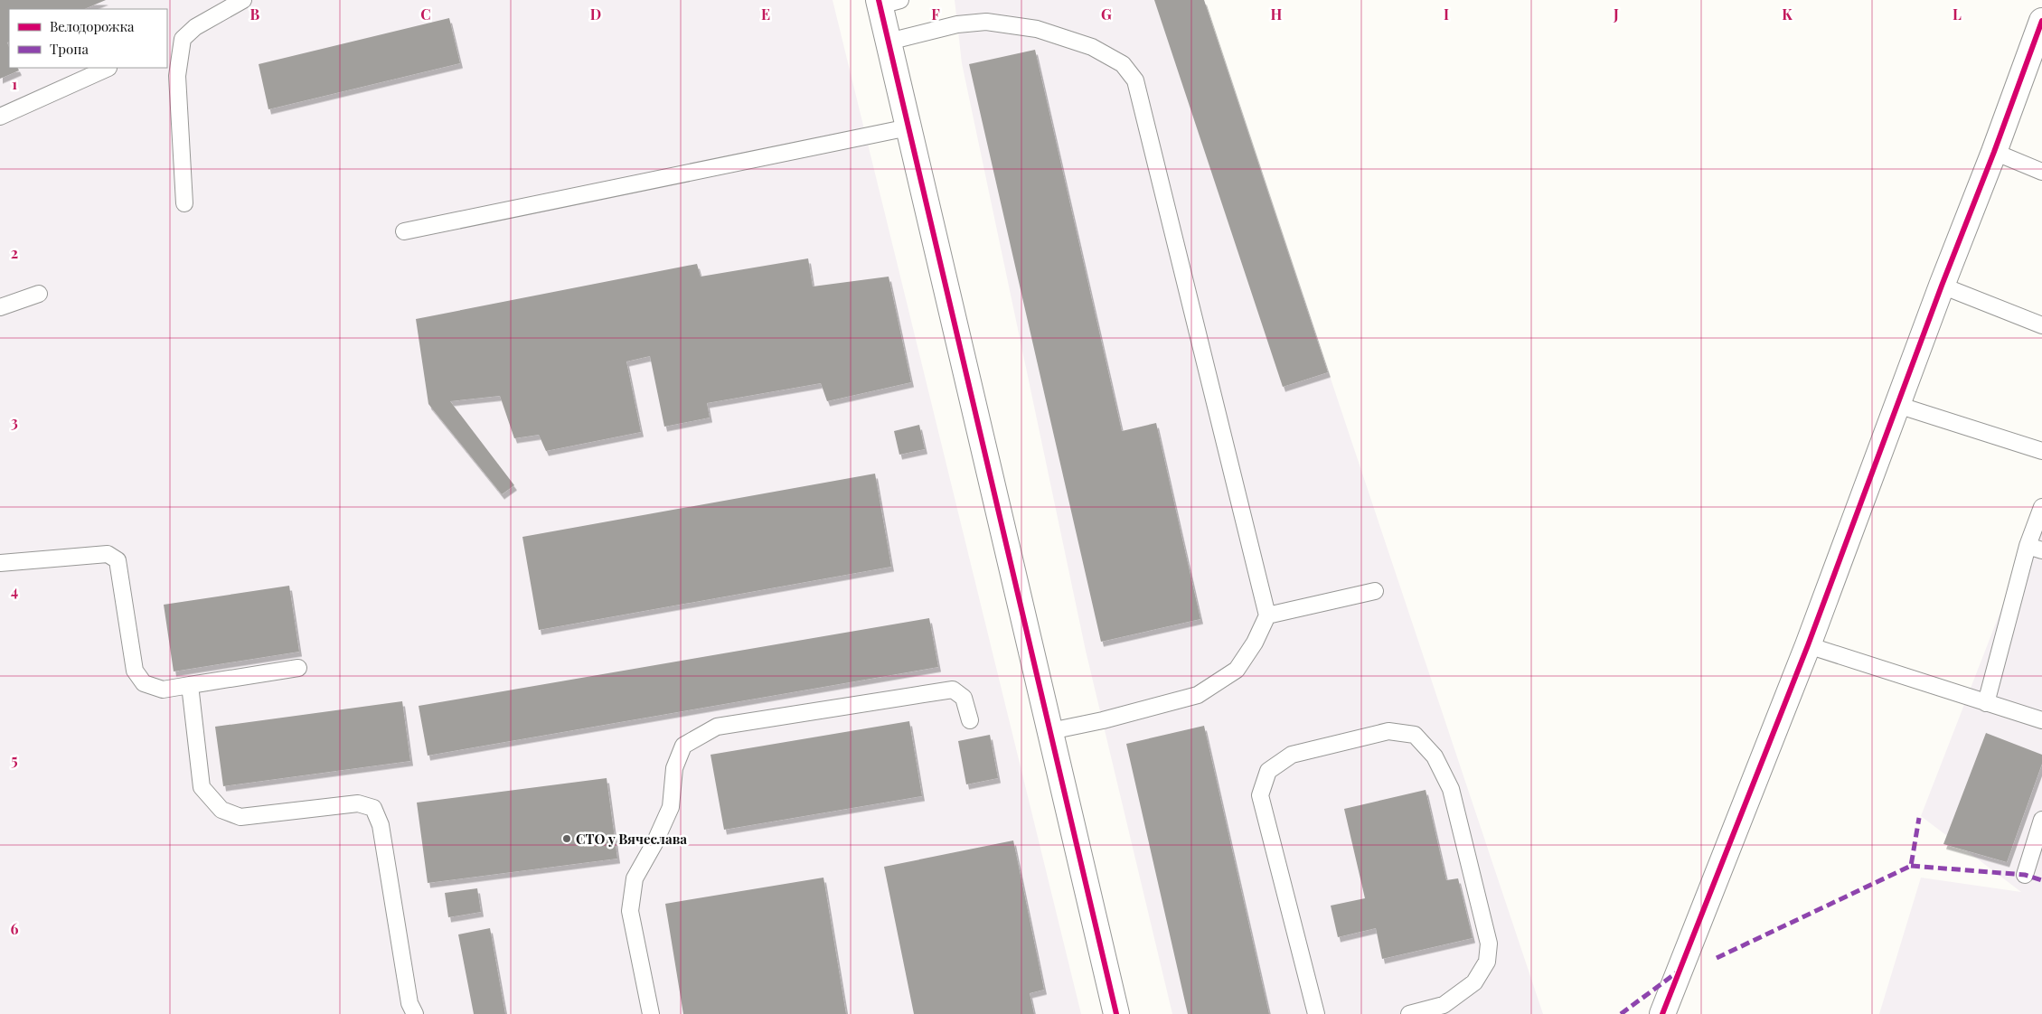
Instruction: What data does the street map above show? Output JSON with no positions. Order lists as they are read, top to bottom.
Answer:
{
  "places": ["СТО у Вячеслава"],
  "legend": ["Велодорожка", "Тропа"],
  "grid": {
    "columns": [
      "B",
      "C",
      "D",
      "E",
      "F",
      "G",
      "H",
      "I",
      "J",
      "K",
      "L"
    ],
    "rows": [
      "1",
      "2",
      "3",
      "4",
      "5",
      "6"
    ]
  }
}
